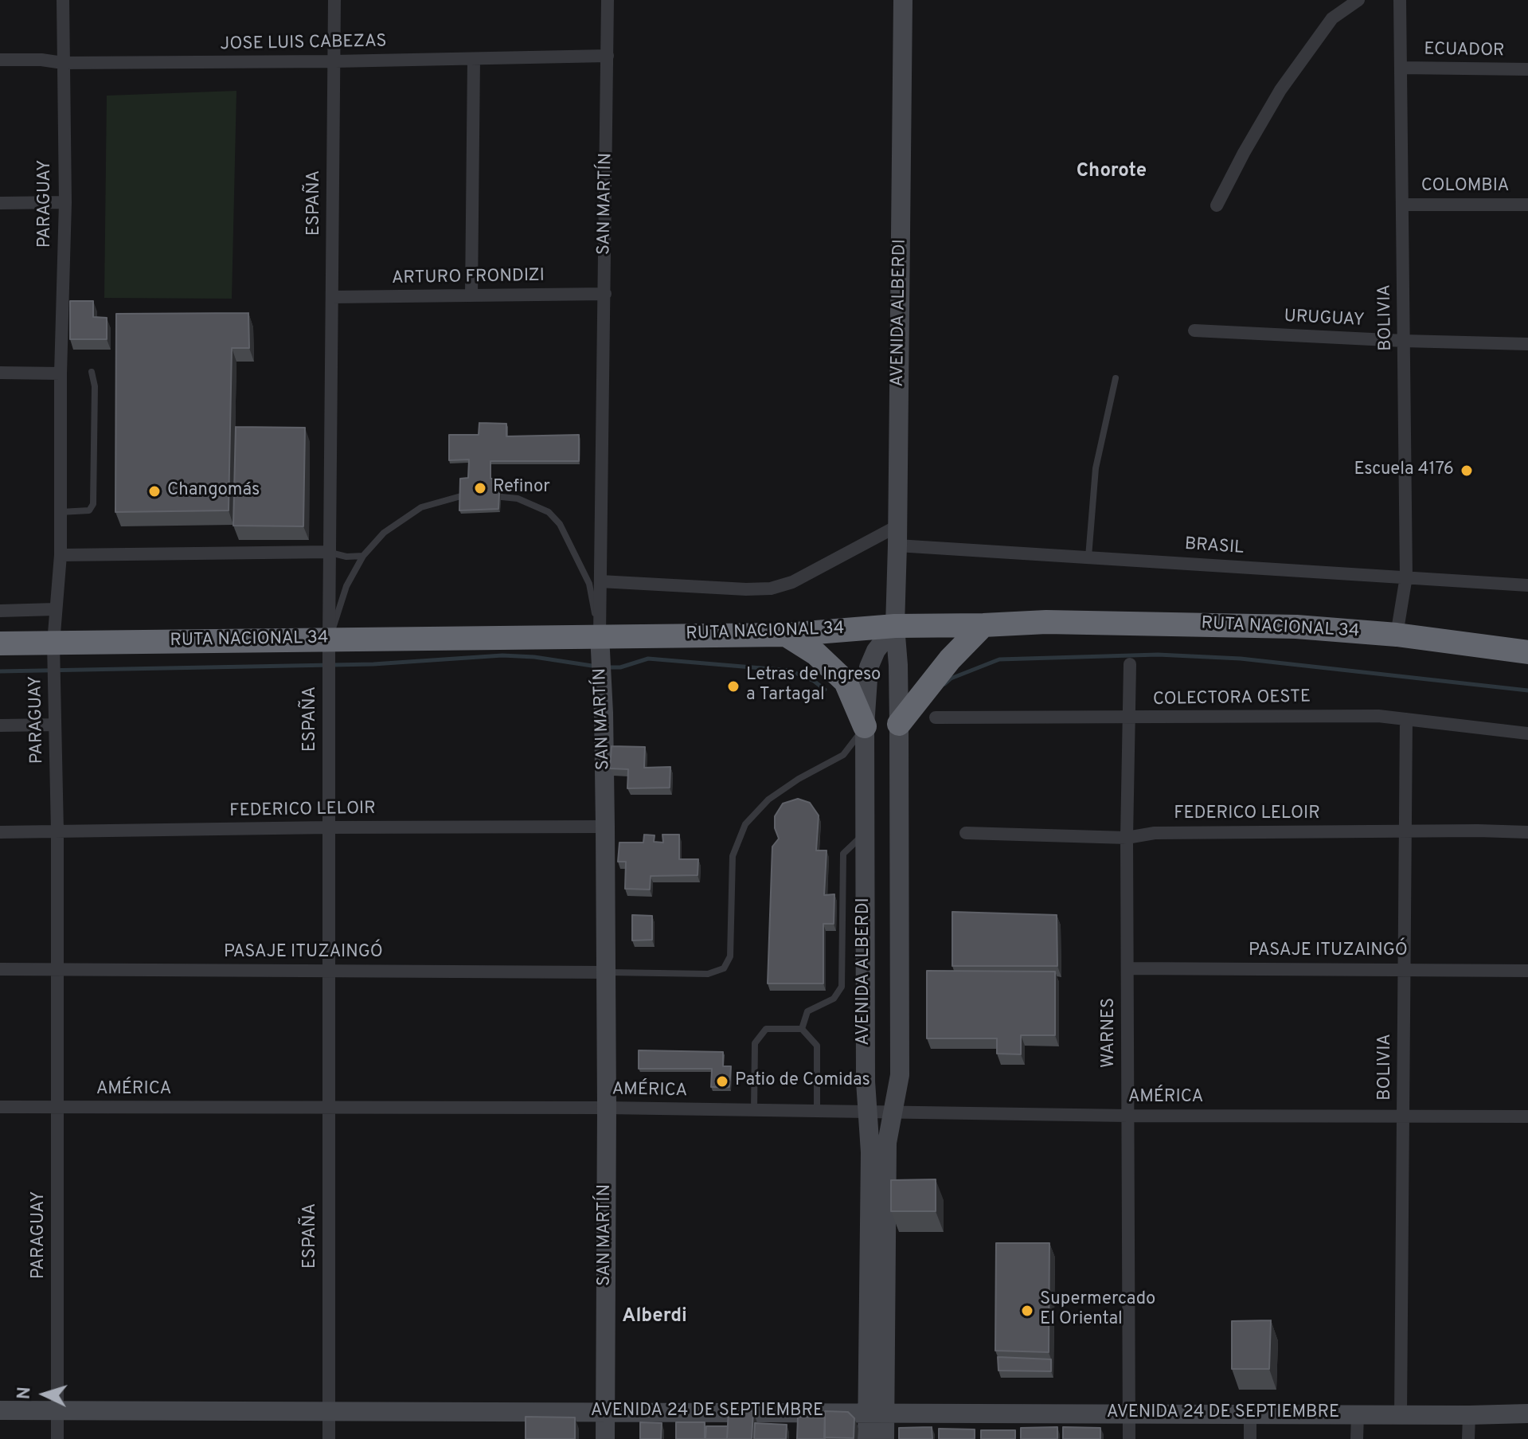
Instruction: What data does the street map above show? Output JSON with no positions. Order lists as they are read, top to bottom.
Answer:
{
  "streets": {
    "highway": ["RUTA NACIONAL 34"],
    "main road": ["SAN MARTÍN", "AVENIDA ALBERDI", "AVENIDA 24 DE SEPTIEMBRE"],
    "street": [
      "JOSE LUIS CABEZAS",
      "ECUADOR",
      "COLOMBIA",
      "ESPAÑA",
      "PARAGUAY",
      "ARTURO FRONDIZI",
      "BOLIVIA",
      "URUGUAY",
      "BRASIL",
      "COLECTORA OESTE",
      "FEDERICO LELOIR",
      "PASAJE ITUZAINGÓ",
      "WARNES",
      "AMÉRICA"
    ]
  },
  "crossings": [
    ["JOSE LUIS CABEZAS", "ESPAÑA"],
    ["JOSE LUIS CABEZAS", "PARAGUAY"],
    ["JOSE LUIS CABEZAS", "SAN MARTÍN"],
    ["ECUADOR", "BOLIVIA"],
    ["COLOMBIA", "BOLIVIA"],
    ["ESPAÑA", "ARTURO FRONDIZI"],
    ["ESPAÑA", "RUTA NACIONAL 34"],
    ["ESPAÑA", "FEDERICO LELOIR"],
    ["ESPAÑA", "PASAJE ITUZAINGÓ"],
    ["ESPAÑA", "AMÉRICA"],
    ["ESPAÑA", "AVENIDA 24 DE SEPTIEMBRE"],
    ["PARAGUAY", "RUTA NACIONAL 34"],
    ["PARAGUAY", "FEDERICO LELOIR"],
    ["PARAGUAY", "PASAJE ITUZAINGÓ"],
    ["PARAGUAY", "AMÉRICA"],
    ["PARAGUAY", "AVENIDA 24 DE SEPTIEMBRE"],
    ["SAN MARTÍN", "ARTURO FRONDIZI"],
    ["SAN MARTÍN", "RUTA NACIONAL 34"],
    ["SAN MARTÍN", "FEDERICO LELOIR"],
    ["SAN MARTÍN", "PASAJE ITUZAINGÓ"],
    ["SAN MARTÍN", "AMÉRICA"],
    ["SAN MARTÍN", "AVENIDA 24 DE SEPTIEMBRE"],
    ["AVENIDA ALBERDI", "BRASIL"],
    ["AVENIDA ALBERDI", "RUTA NACIONAL 34"],
    ["AVENIDA ALBERDI", "AMÉRICA"],
    ["AVENIDA ALBERDI", "AVENIDA 24 DE SEPTIEMBRE"],
    ["BOLIVIA", "URUGUAY"],
    ["BOLIVIA", "BRASIL"],
    ["BOLIVIA", "RUTA NACIONAL 34"],
    ["BOLIVIA", "COLECTORA OESTE"],
    ["BOLIVIA", "FEDERICO LELOIR"],
    ["BOLIVIA", "PASAJE ITUZAINGÓ"],
    ["BOLIVIA", "AMÉRICA"],
    ["BOLIVIA", "AVENIDA 24 DE SEPTIEMBRE"],
    ["COLECTORA OESTE", "WARNES"],
    ["FEDERICO LELOIR", "WARNES"],
    ["PASAJE ITUZAINGÓ", "WARNES"],
    ["WARNES", "AMÉRICA"],
    ["WARNES", "AVENIDA 24 DE SEPTIEMBRE"]
  ],
  "districts": ["Chorote", "Alberdi"],
  "places": [
    "Escuela 4176",
    "Refinor",
    "Changomás",
    "Letras de Ingreso a Tartagal",
    "Patio de Comidas",
    "Supermercado El Oriental"
  ],
  "north": "left"
}
